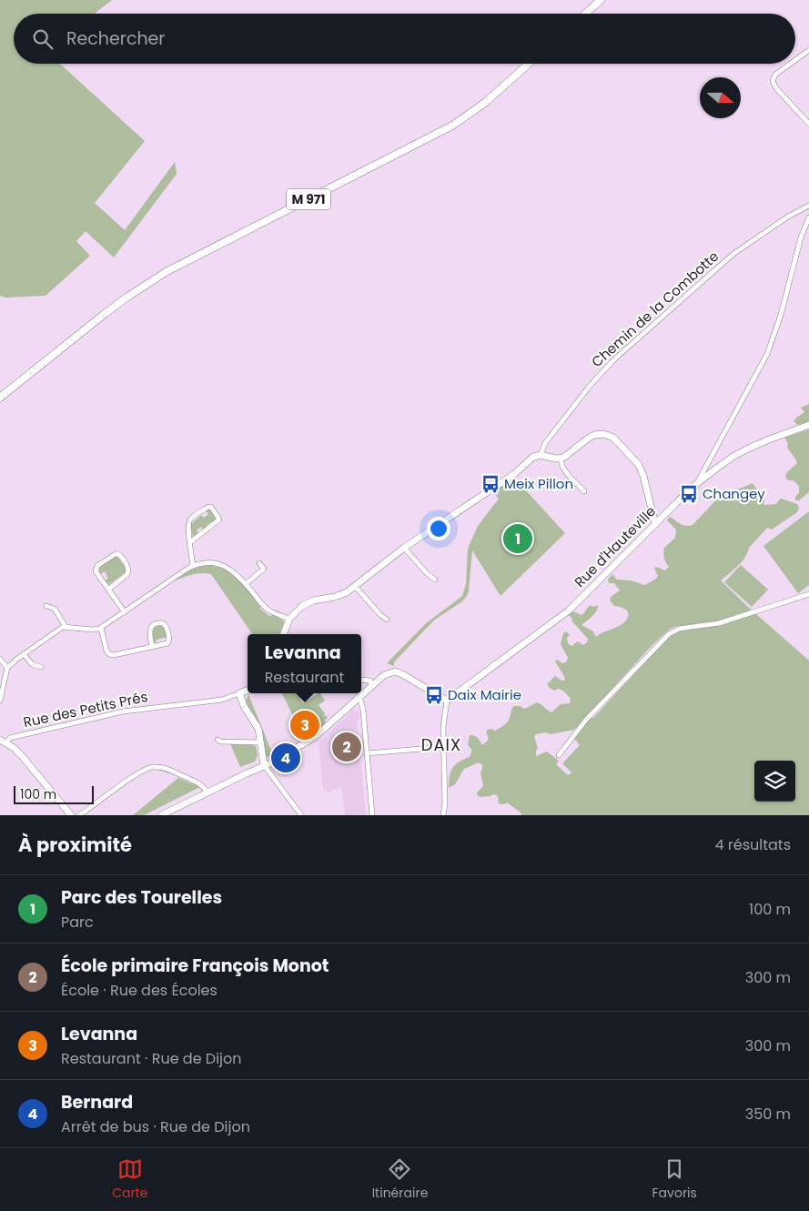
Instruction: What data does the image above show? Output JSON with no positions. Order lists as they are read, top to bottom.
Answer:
{
  "streets": {
    "main road": ["M 971"],
    "street": ["Chemin de la Combotte", "Rue d'Hauteville", "Rue des Petits Prés"]
  },
  "districts": ["DAIX"],
  "places": {
    "bus stop": ["Meix Pillon", "Changey", "Daix Mairie"]
  },
  "scale_bar": "100 m",
  "north": "right",
  "page": {
    "search": "Rechercher",
    "pins": [
      "1",
      "3",
      "2",
      "4"
    ],
    "popup": ["Levanna", "Restaurant"],
    "scale": "100 m",
    "heading": ["À proximité", "4 résultats"],
    "list": [
      {
        "mark": "1",
        "name": "Parc des Tourelles",
        "note": "Parc",
        "value": "100 m"
      },
      {
        "mark": "2",
        "name": "École primaire François Monot",
        "note": "École · Rue des Écoles",
        "value": "300 m"
      },
      {
        "mark": "3",
        "name": "Levanna",
        "note": "Restaurant · Rue de Dijon",
        "value": "300 m"
      },
      {
        "mark": "4",
        "name": "Bernard",
        "note": "Arrêt de bus · Rue de Dijon",
        "value": "350 m"
      }
    ],
    "nav": ["Carte", "Itinéraire", "Favoris"]
  }
}
